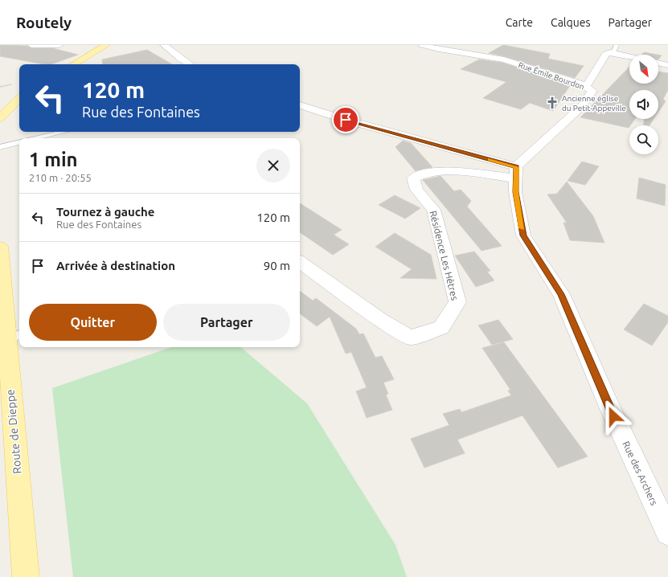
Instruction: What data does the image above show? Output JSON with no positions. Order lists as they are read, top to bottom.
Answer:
{
  "streets": {
    "main road": ["Route de Dieppe"],
    "street": ["Rue Émile Bourdon", "Résidence Les Hêtres", "Rue des Archers"]
  },
  "crossings": [
    ["Rue Émile Bourdon", "Résidence Les Hêtres"],
    ["Rue Émile Bourdon", "Rue des Archers"],
    ["Résidence Les Hêtres", "Rue des Archers"]
  ],
  "places": {
    "church": ["Ancienne église du Petit-Appeville"]
  },
  "north": "bottom right",
  "page": {
    "header": "Routely",
    "nav": ["Carte", "Calques", "Partager"],
    "turn": ["120 m", "Rue des Fontaines"],
    "heading": ["1 min", "210 m · 20:55"],
    "list": [
      {
        "name": "Tournez à gauche",
        "note": "Rue des Fontaines",
        "value": "120 m"
      },
      {
        "name": "Arrivée à destination",
        "value": "90 m"
      }
    ],
    "buttons": ["Quitter", "Partager"]
  }
}
